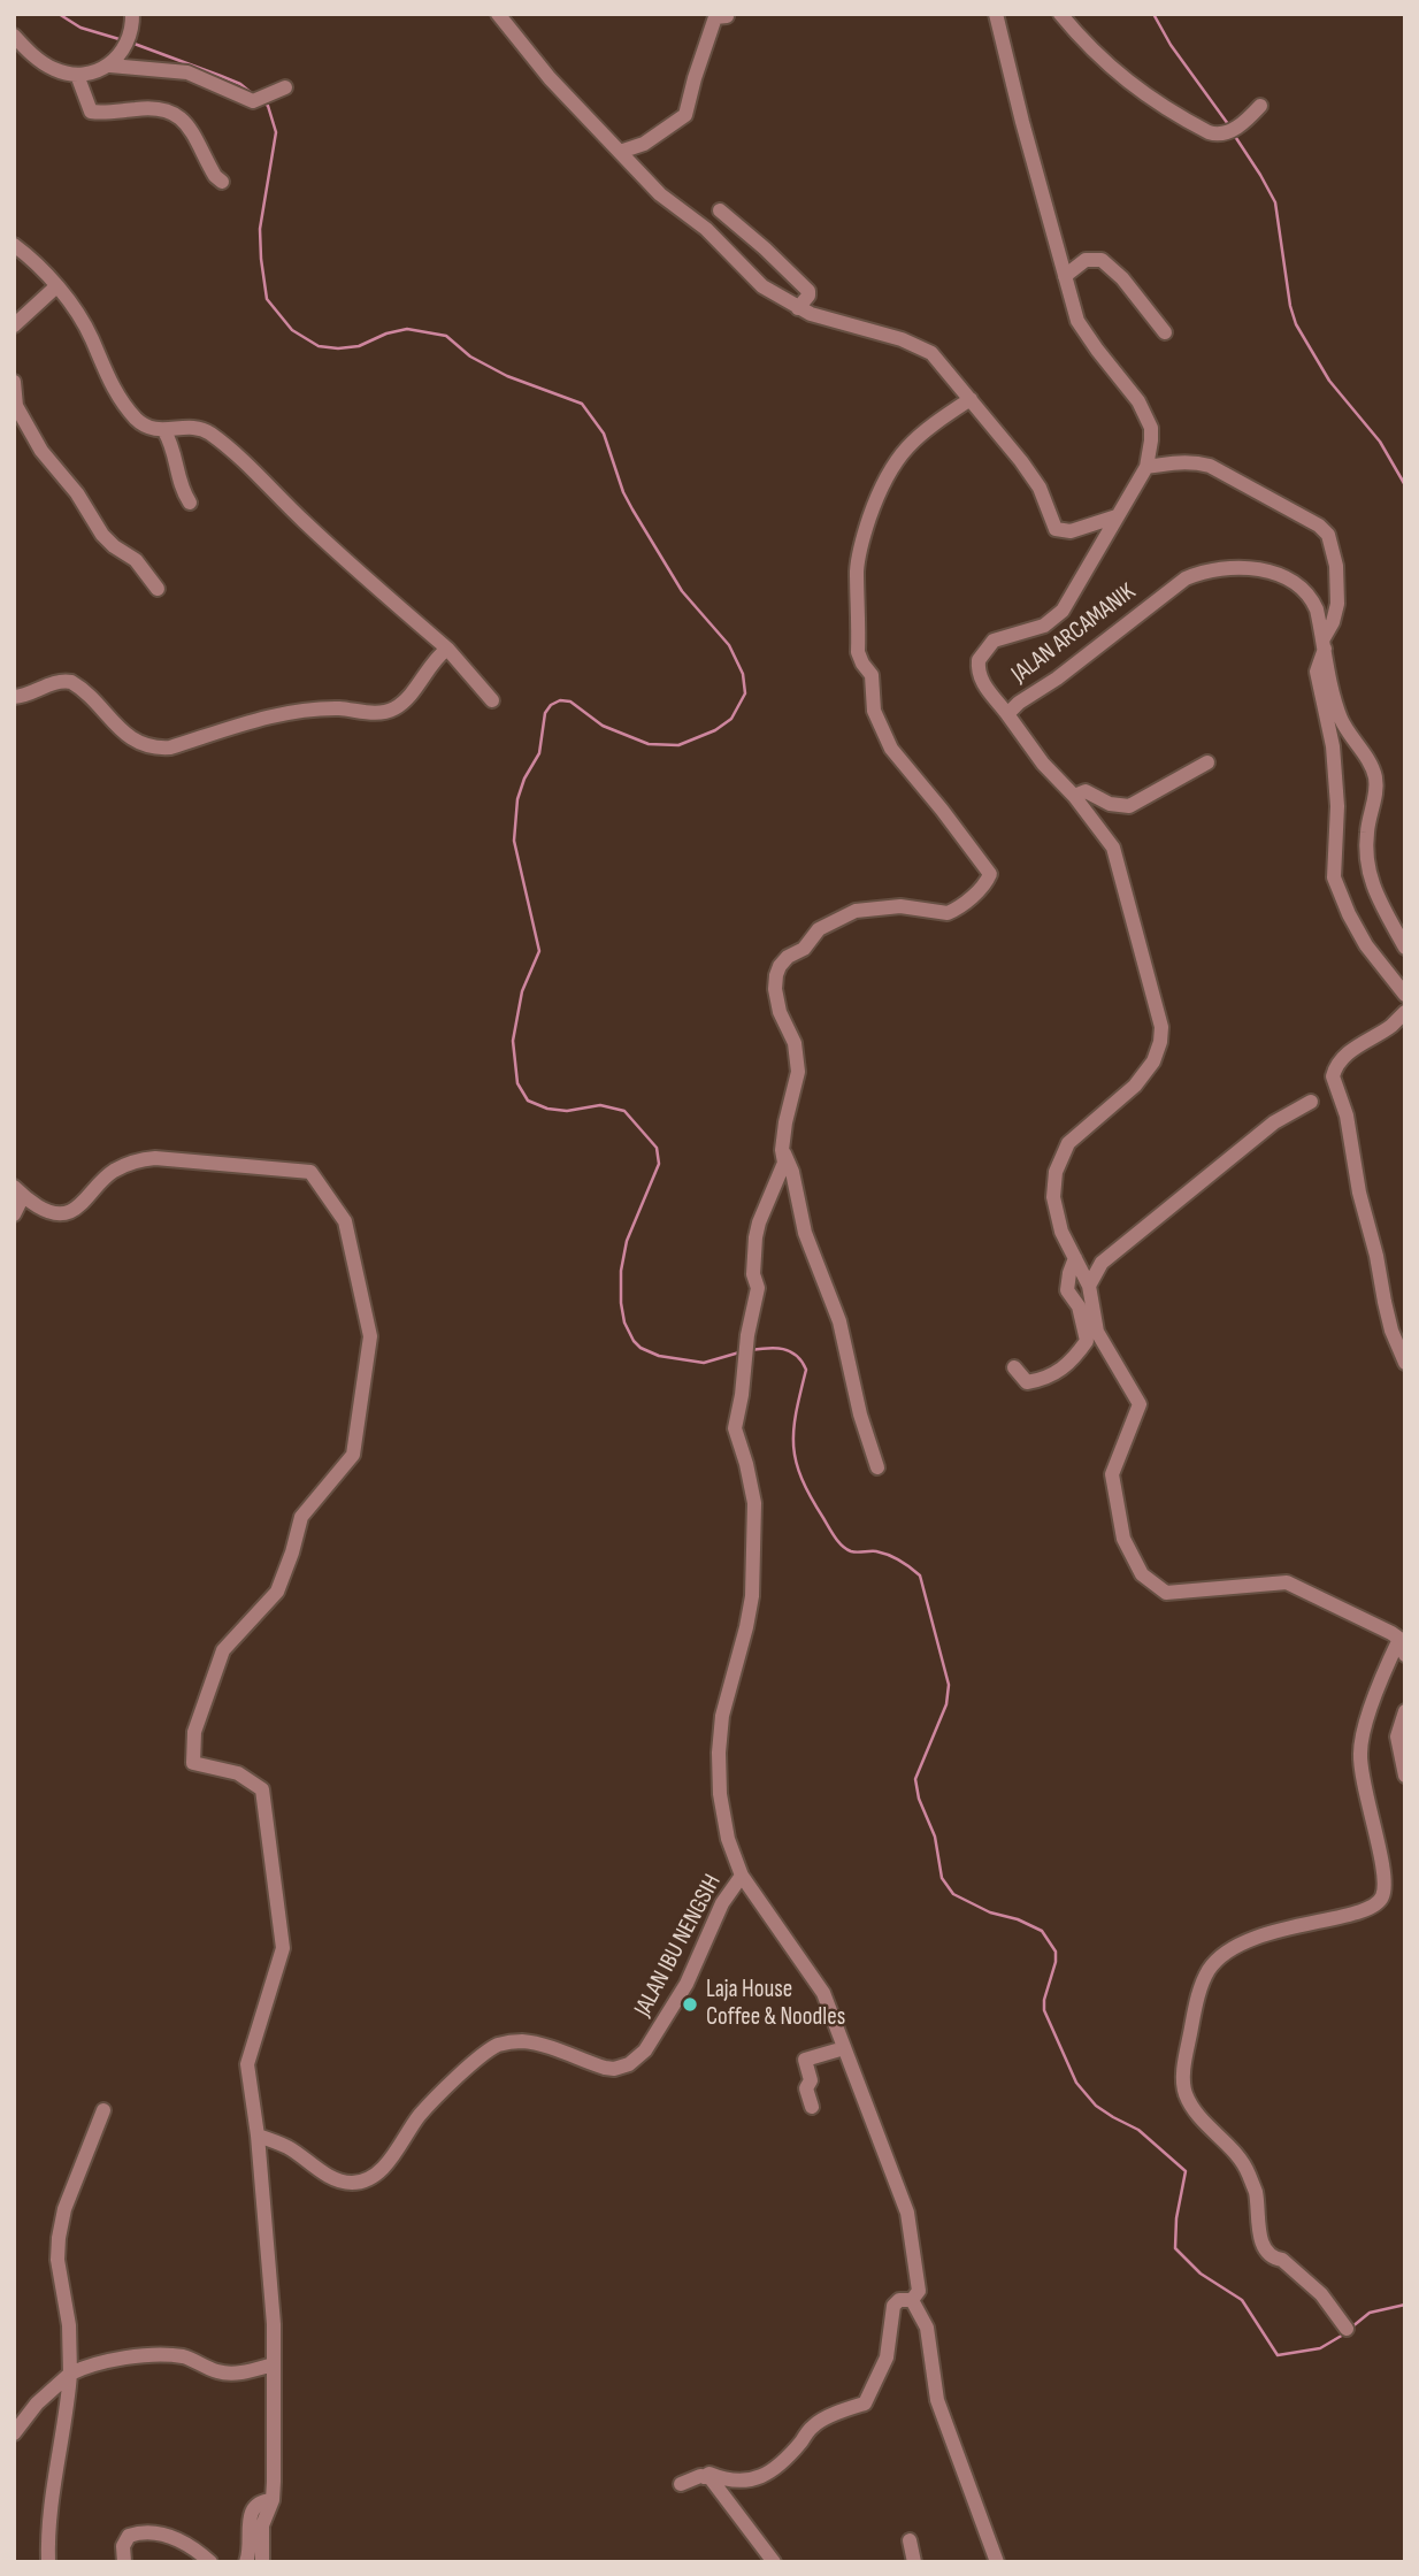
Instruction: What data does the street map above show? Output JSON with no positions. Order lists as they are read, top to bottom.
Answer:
{
  "streets": {
    "street": ["JALAN ARCAMANIK", "JALAN IBU NENGSIH"]
  },
  "places": ["Laja House Coffee & Noodles"]
}
